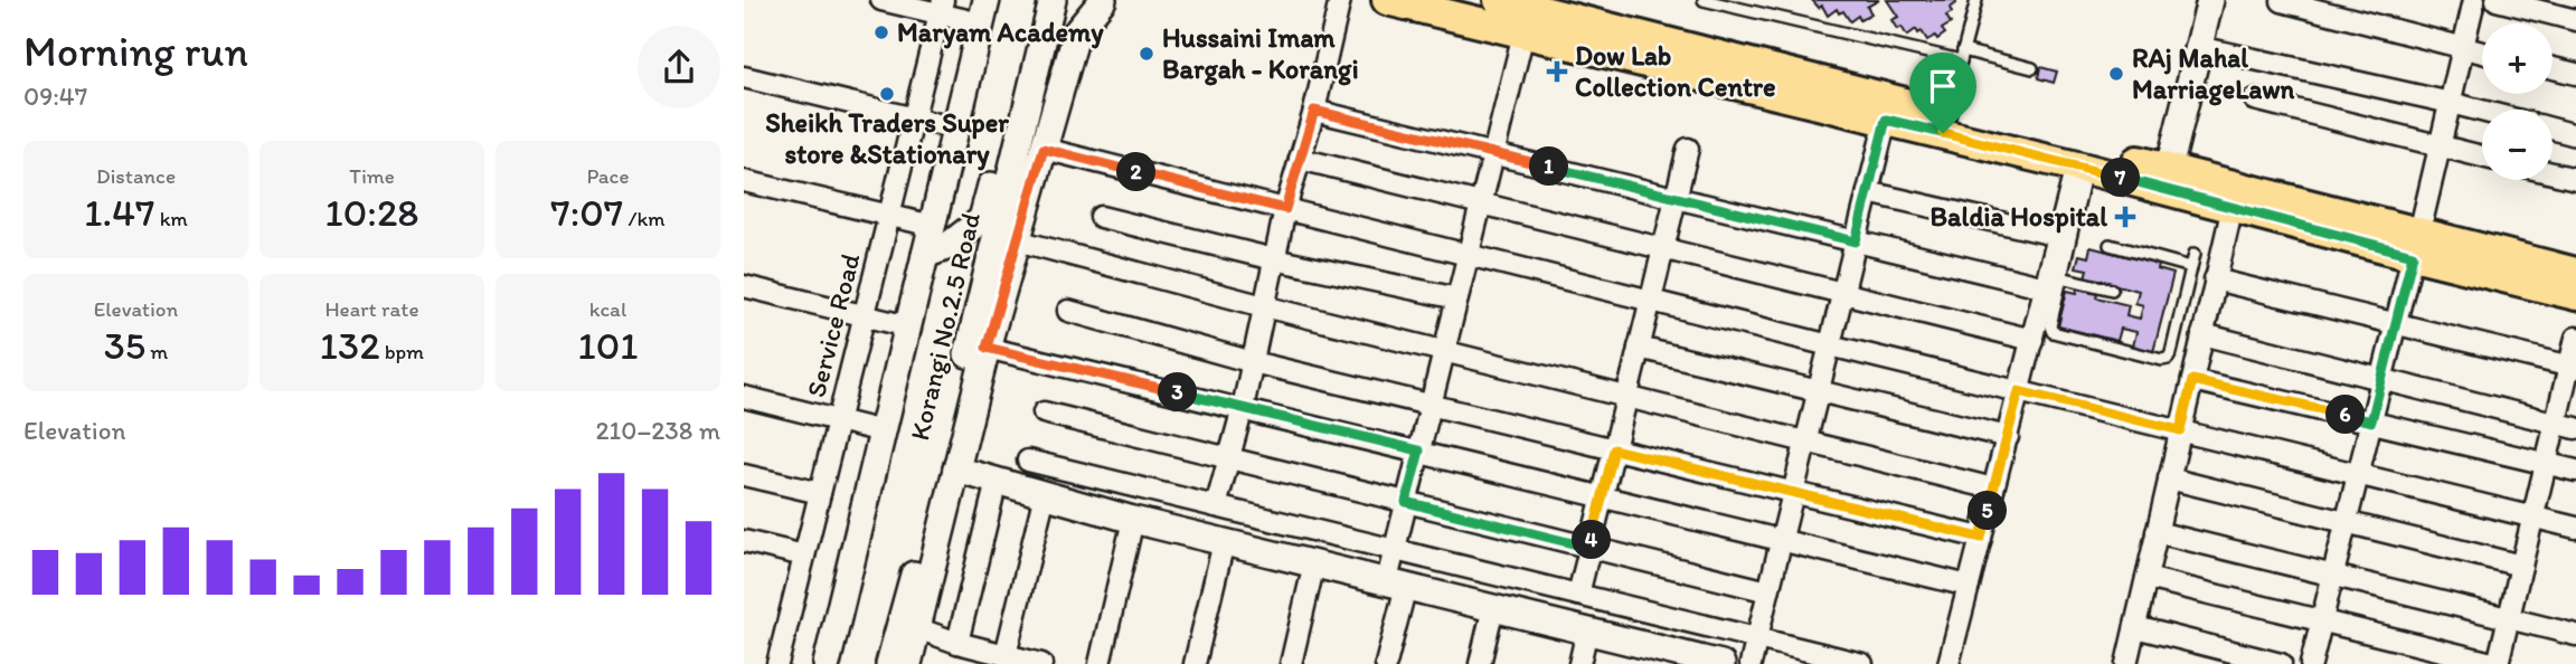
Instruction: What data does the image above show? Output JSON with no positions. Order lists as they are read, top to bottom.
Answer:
{
  "streets": {
    "main road": ["Korangi No.2.5 Road"],
    "street": ["Service Road"]
  },
  "places": {
    "other": [
      "Maryam Academy",
      "Hussaini Imam Bargah - Korangi",
      "RAj Mahal MarriageLawn",
      "Sheikh Traders Super store &Stationary"
    ],
    "health": ["Dow Lab Collection Centre", "Baldia Hospital"]
  },
  "page": {
    "heading": ["Morning run", "09:47"],
    "map_buttons": ["+", "−"],
    "stats": [
      ["Distance", "1.47 km"],
      ["Time", "10:28"],
      ["Pace", "7:07 /km"],
      ["Elevation", "35 m"],
      ["Heart rate", "132 bpm"],
      ["kcal", "101"]
    ],
    "pins": [
      "1",
      "2",
      "7",
      "3",
      "6",
      "5",
      "4"
    ],
    "chart": ["Elevation", "210–238 m"]
  }
}
